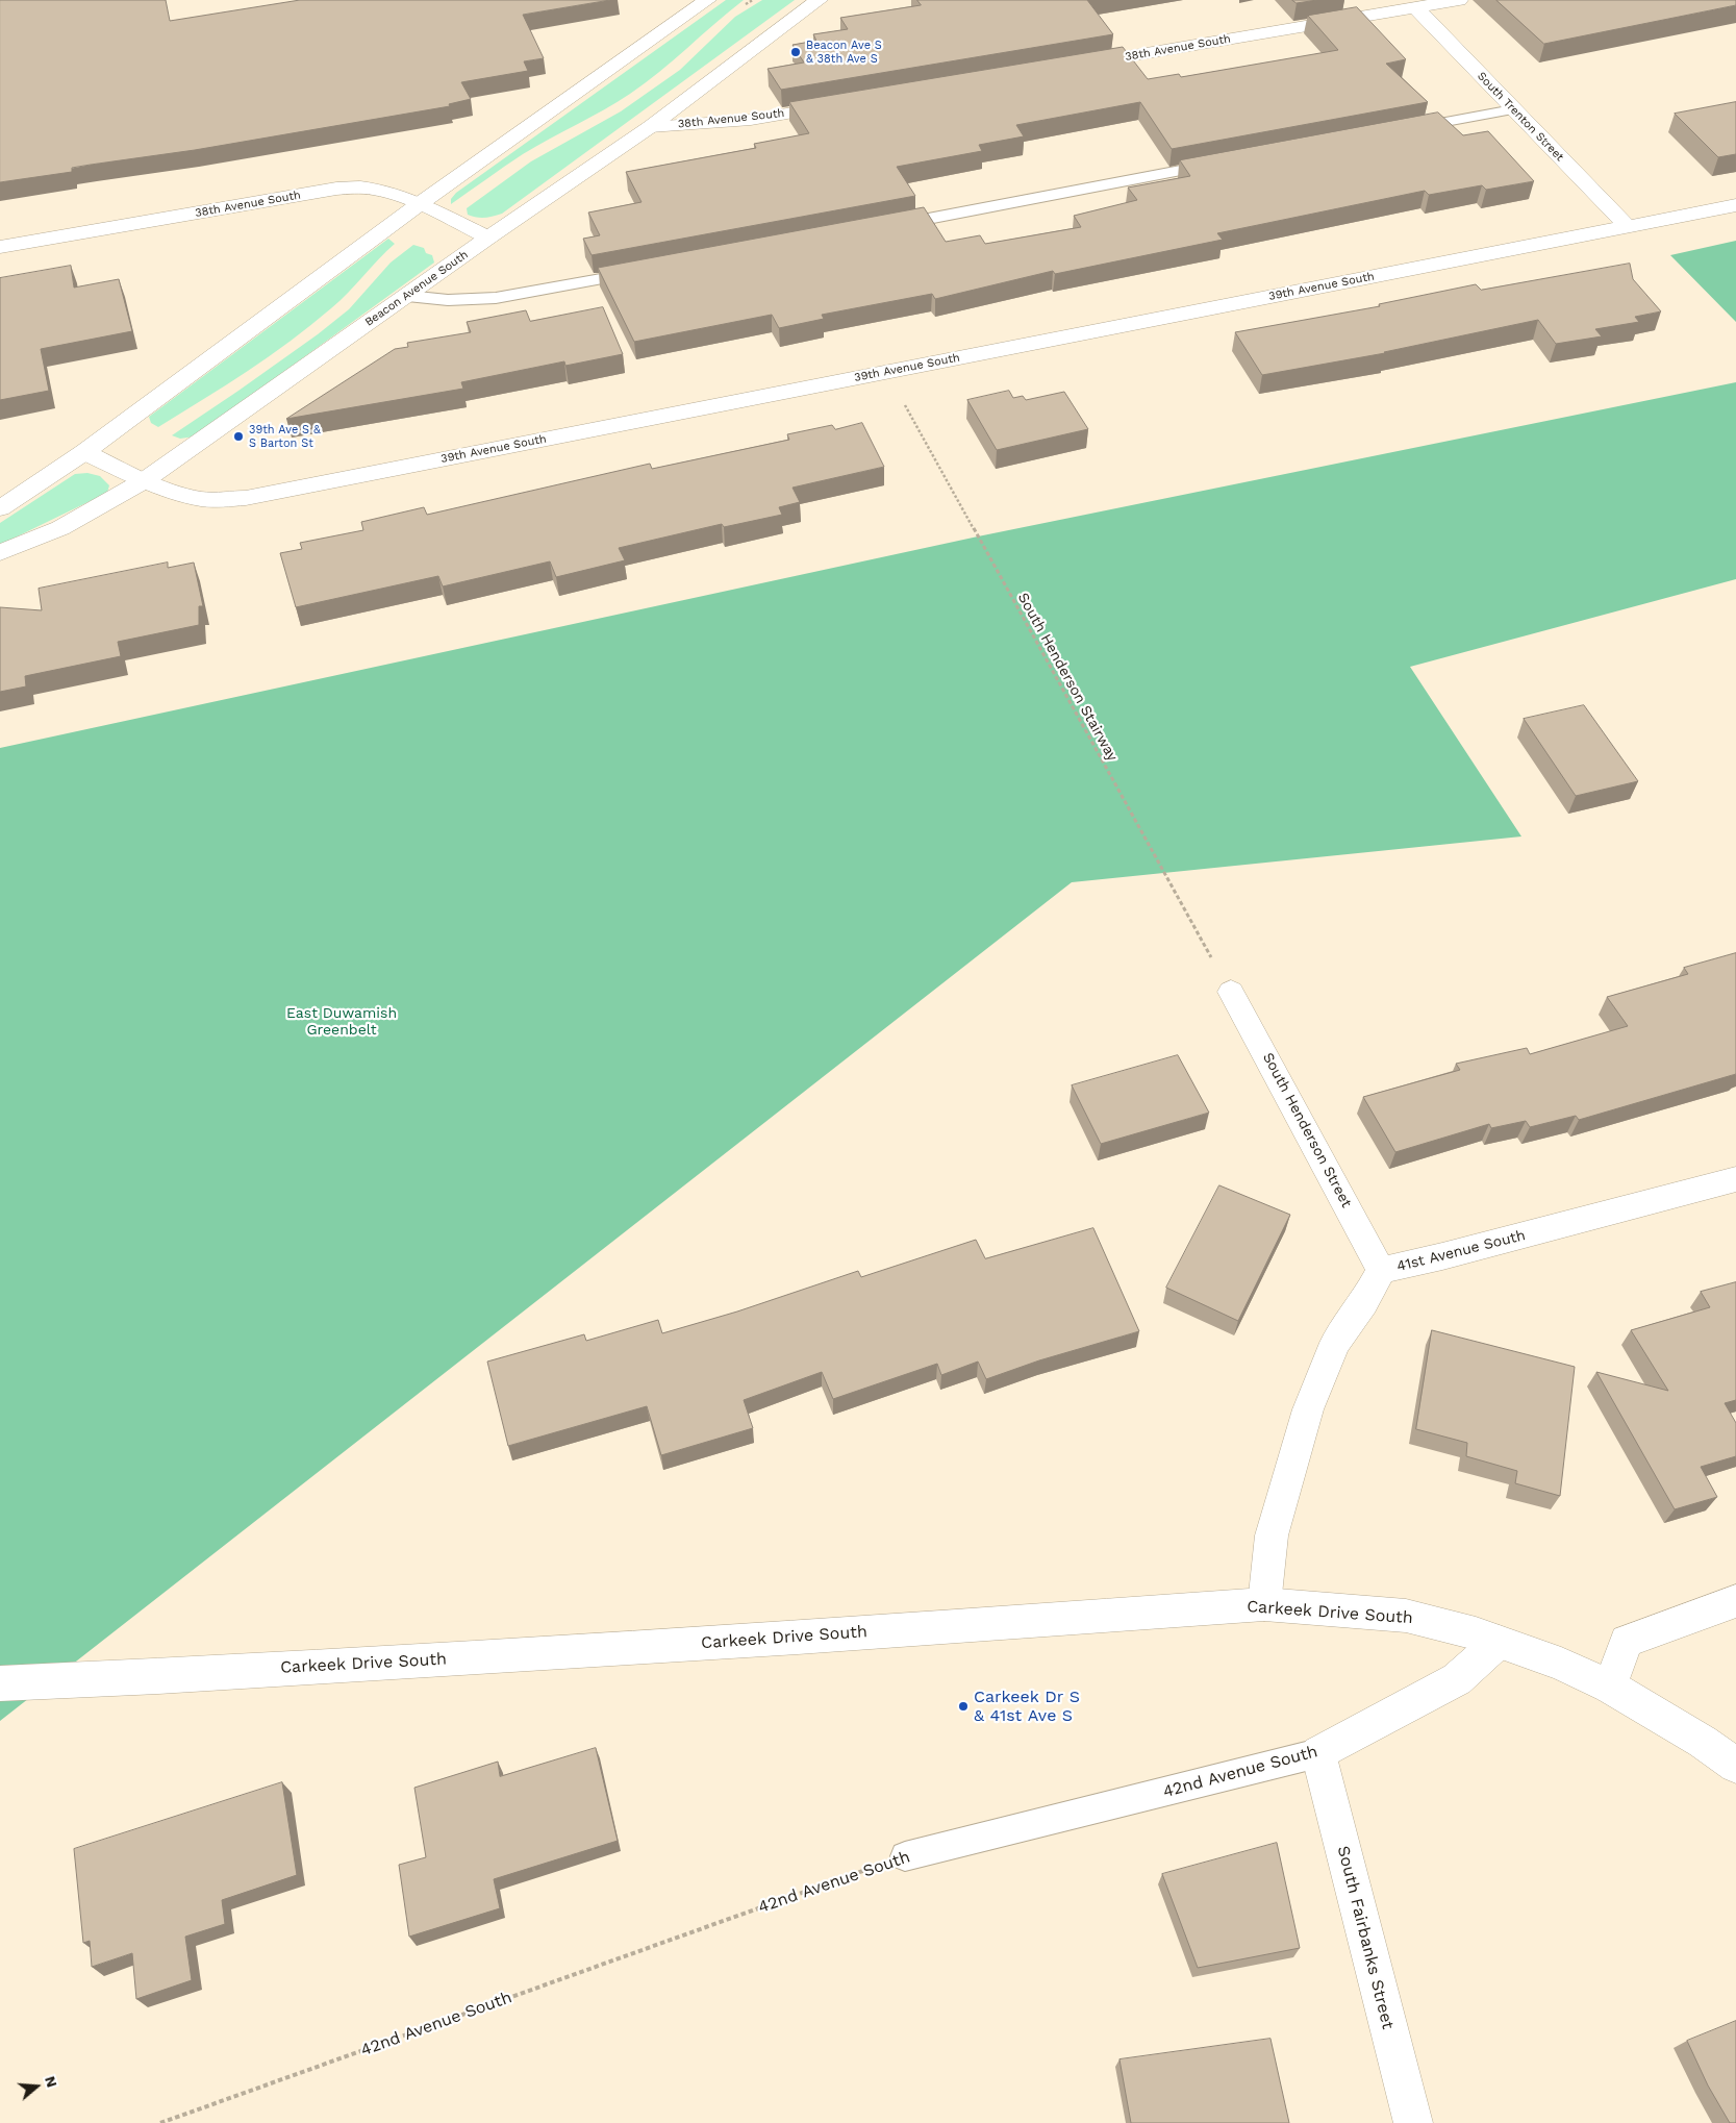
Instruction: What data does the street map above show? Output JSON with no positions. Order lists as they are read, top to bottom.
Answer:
{
  "streets": {
    "street": [
      "38th Avenue South",
      "South Trenton Street",
      "39th Avenue South",
      "Beacon Avenue South",
      "South Henderson Street",
      "41st Avenue South",
      "Carkeek Drive South",
      "42nd Avenue South",
      "South Fairbanks Street"
    ],
    "path": ["South Henderson Stairway"]
  },
  "crossings": [
    ["38th Avenue South", "South Trenton Street"],
    ["38th Avenue South", "Beacon Avenue South"],
    ["South Trenton Street", "39th Avenue South"],
    ["39th Avenue South", "Beacon Avenue South"],
    ["39th Avenue South", "South Henderson Stairway"],
    ["South Henderson Stairway", "South Henderson Street"],
    ["South Henderson Street", "41st Avenue South"],
    ["41st Avenue South", "Carkeek Drive South"],
    ["Carkeek Drive South", "42nd Avenue South"],
    ["42nd Avenue South", "South Fairbanks Street"]
  ],
  "parks": ["East Duwamish Greenbelt"],
  "places": ["Beacon Ave S & 38th Ave S", "39th Ave S & S Barton St", "Carkeek Dr S & 41st Ave S"],
  "north": "right"
}
